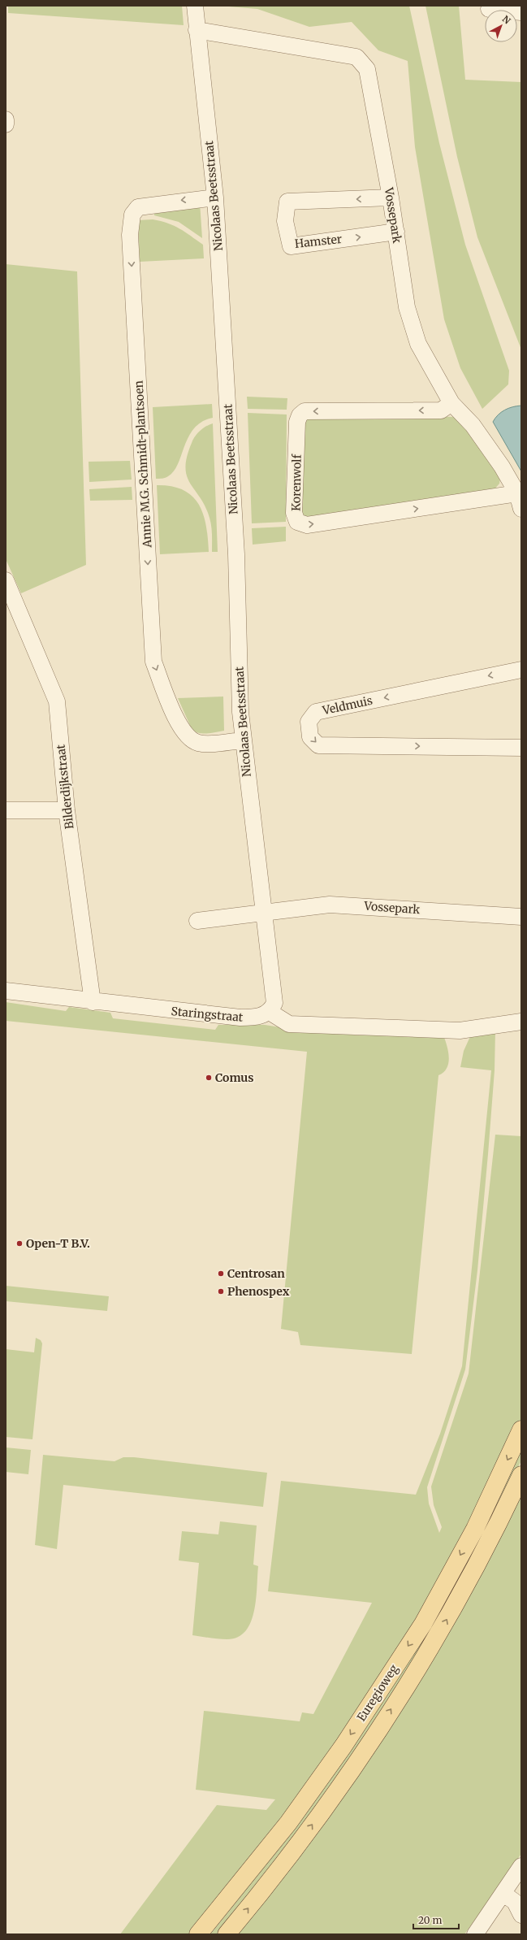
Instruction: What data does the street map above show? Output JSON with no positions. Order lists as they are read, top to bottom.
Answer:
{
  "streets": {
    "main road": ["Euregioweg"],
    "street": [
      "Nicolaas Beetsstraat",
      "Vossepark",
      "Hamster",
      "Annie M.G. Schmidt-plantsoen",
      "Korenwolf",
      "Veldmuis",
      "Bilderdijkstraat",
      "Staringstraat"
    ]
  },
  "crossings": [
    ["Nicolaas Beetsstraat", "Vossepark"],
    ["Nicolaas Beetsstraat", "Annie M.G. Schmidt-plantsoen"],
    ["Nicolaas Beetsstraat", "Staringstraat"],
    ["Vossepark", "Hamster"],
    ["Vossepark", "Korenwolf"],
    ["Bilderdijkstraat", "Staringstraat"]
  ],
  "one_way": ["Annie M.G. Schmidt-plantsoen"],
  "places": [
    "Comus",
    "Open-T B.V.",
    "Centrosan",
    "Phenospex"
  ],
  "scale_bar": "20 m",
  "north": "top right"
}
